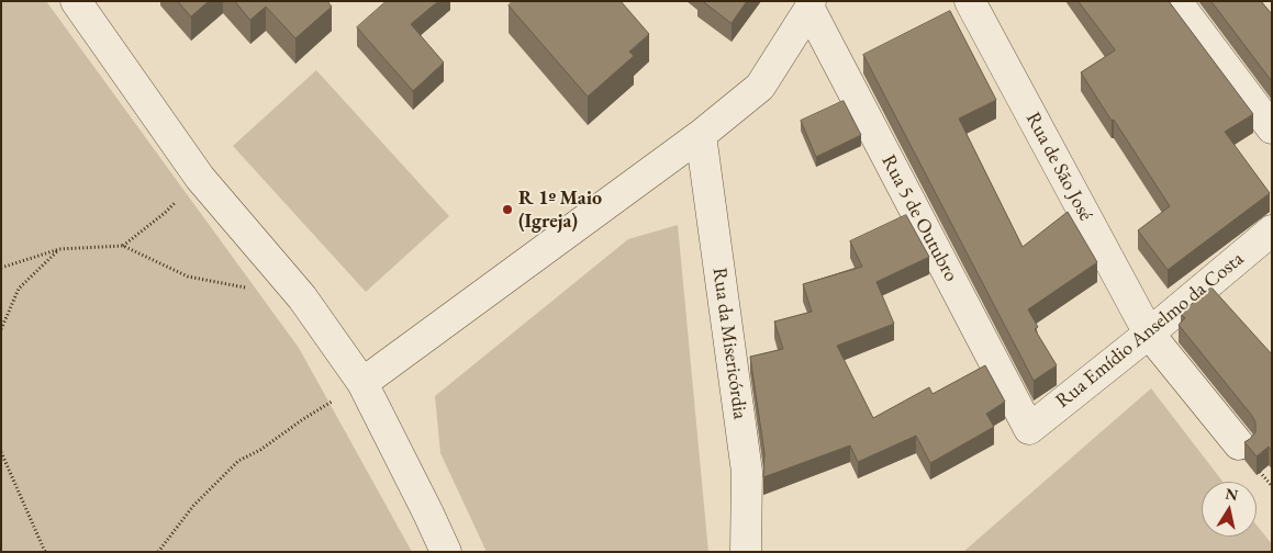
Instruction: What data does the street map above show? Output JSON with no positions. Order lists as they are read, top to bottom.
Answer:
{
  "streets": {
    "street": [
      "Rua de São José",
      "Rua 5 de Outubro",
      "Rua Emídio Anselmo da Costa",
      "Rua da Misericórdia"
    ]
  },
  "crossings": [
    ["Rua de São José", "Rua Emídio Anselmo da Costa"],
    ["Rua 5 de Outubro", "Rua Emídio Anselmo da Costa"]
  ],
  "places": ["R 1º Maio (Igreja)"],
  "north": "top"
}
